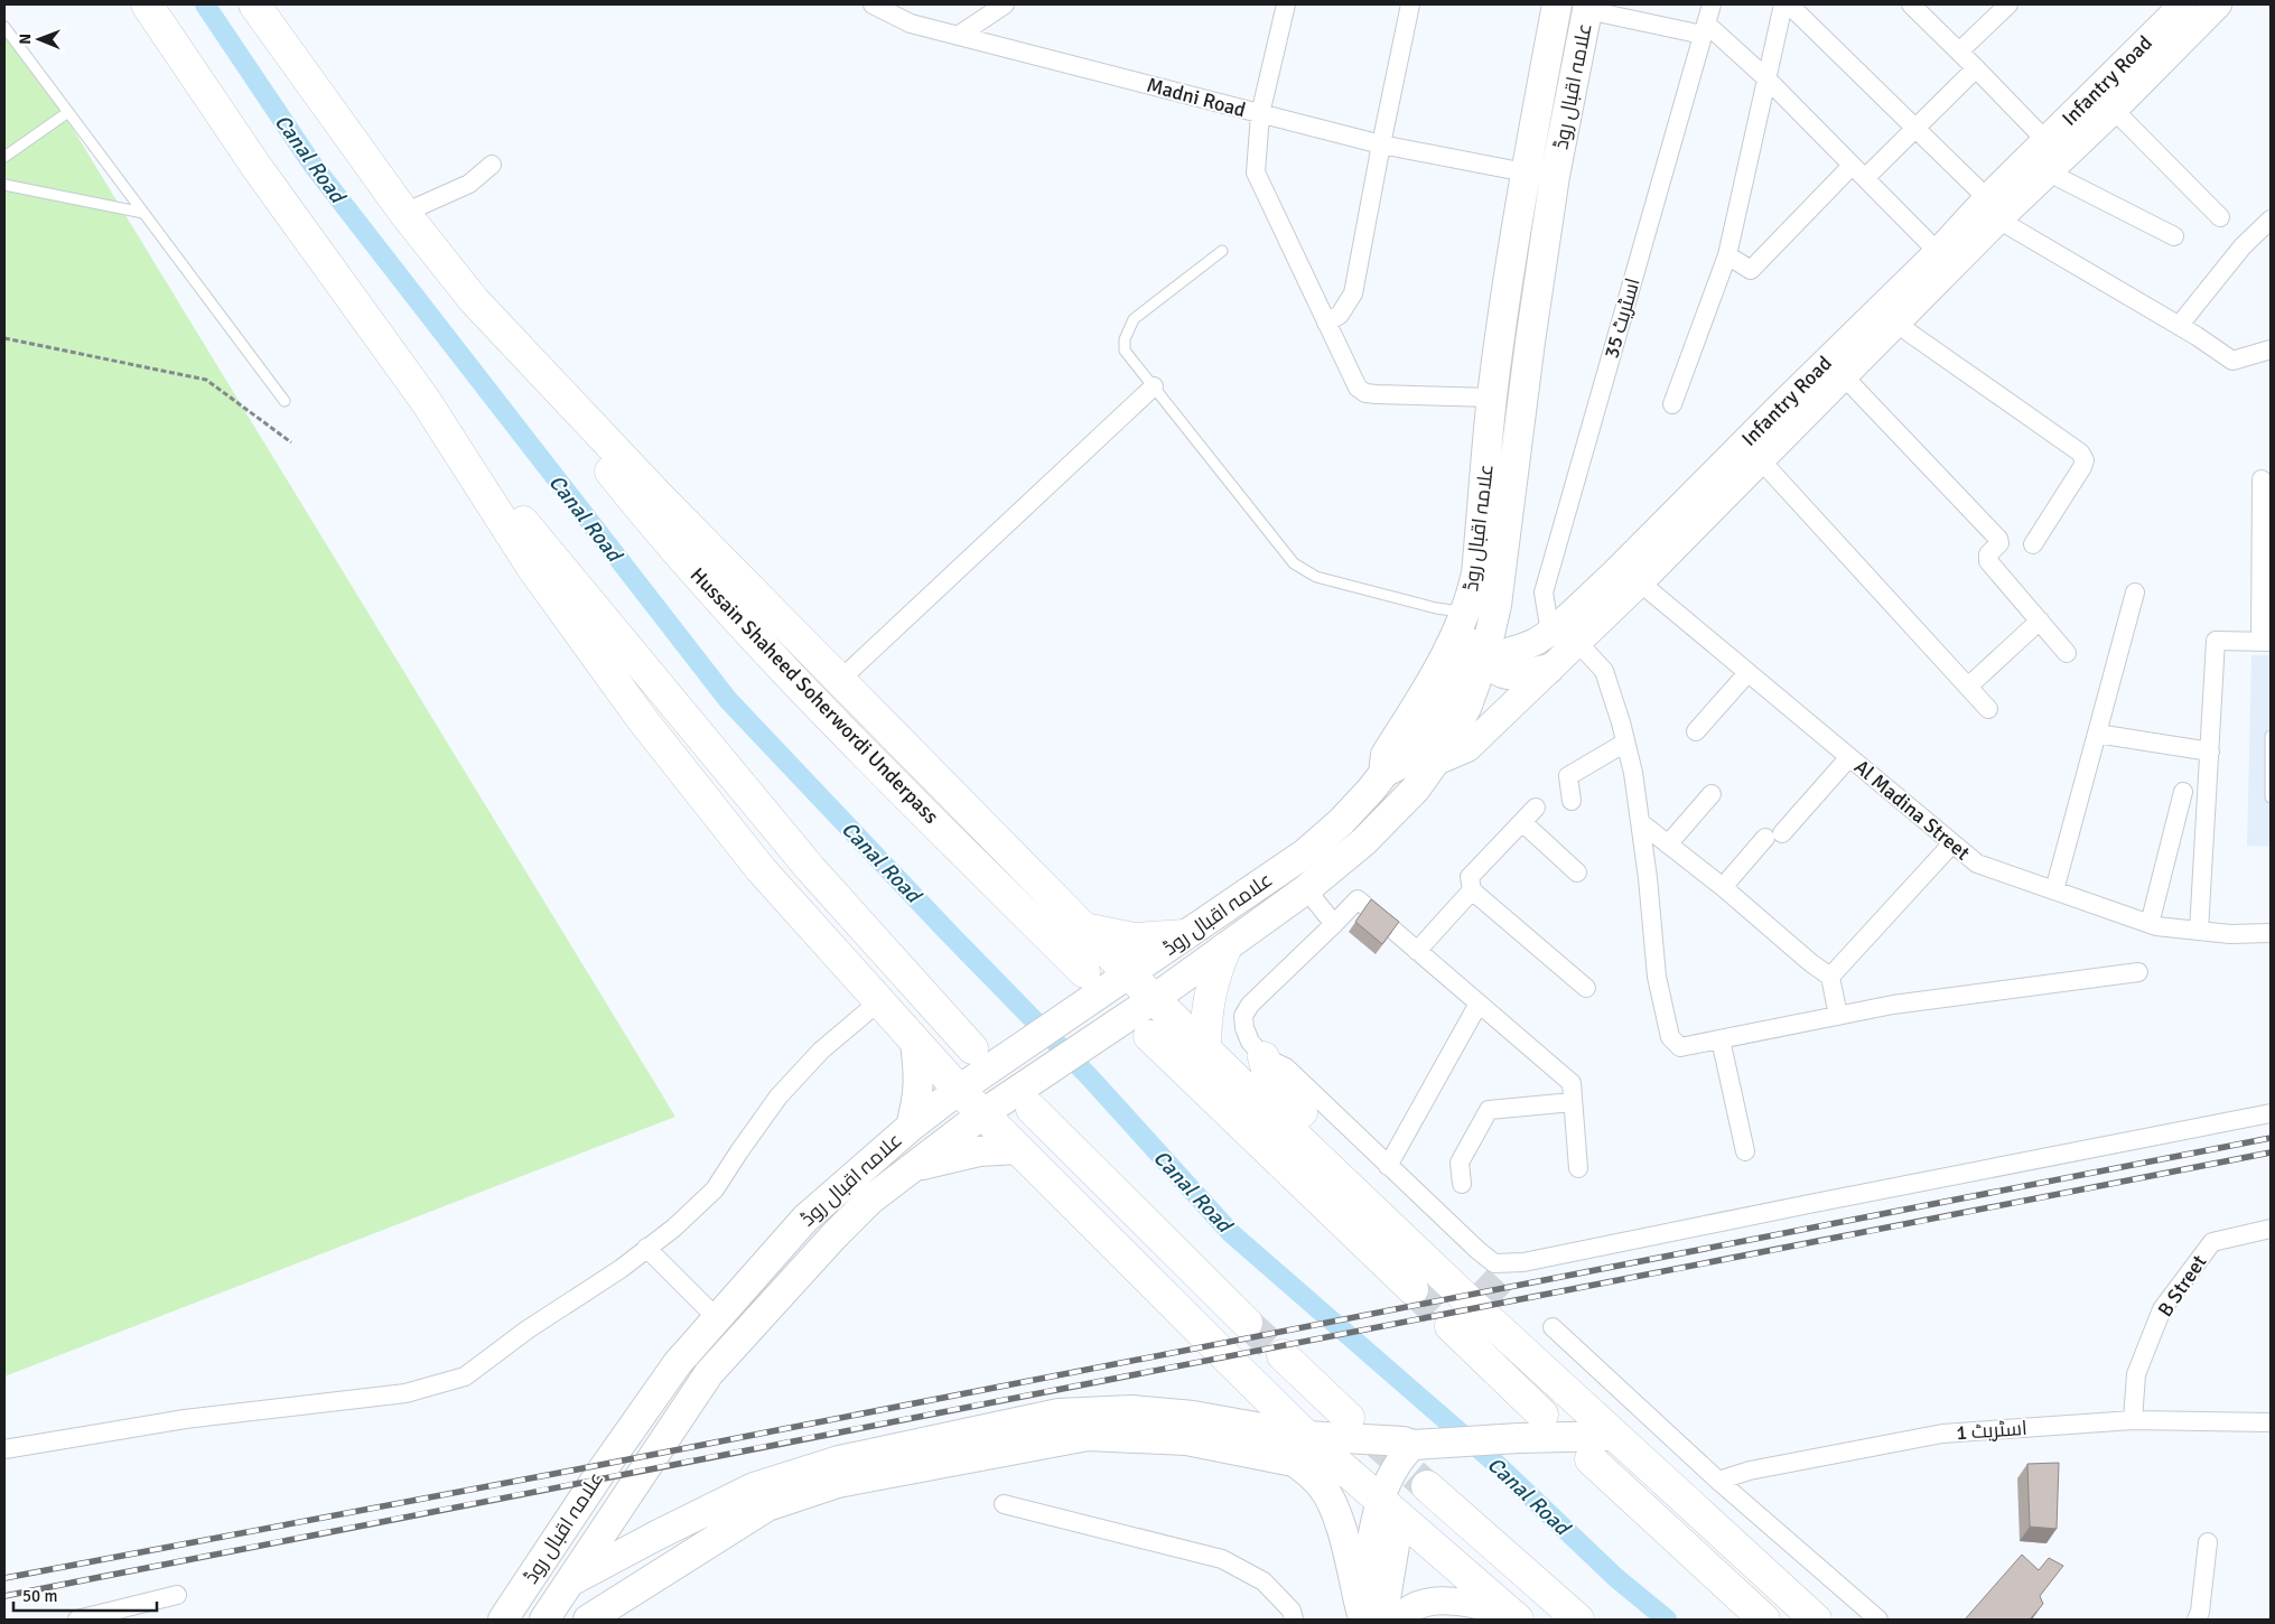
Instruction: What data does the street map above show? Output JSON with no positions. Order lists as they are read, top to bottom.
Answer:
{
  "streets": {
    "highway": ["Hussain Shaheed Soherwordi Underpass"],
    "main road": ["Infantry Road", "علامہ اقبال روڈ"],
    "street": [
      "Madni Road",
      "اسٹریٹ 35",
      "Al Madina Street",
      "B Street",
      "اسٹریٹ 1"
    ]
  },
  "crossings": [
    ["Infantry Road", "علامہ اقبال روڈ"],
    ["Infantry Road", "اسٹریٹ 35"],
    ["Infantry Road", "Al Madina Street"],
    ["علامہ اقبال روڈ", "Madni Road"],
    ["B Street", "اسٹریٹ 1"]
  ],
  "water": ["Canal Road"],
  "scale_bar": "50 m",
  "north": "left"
}
